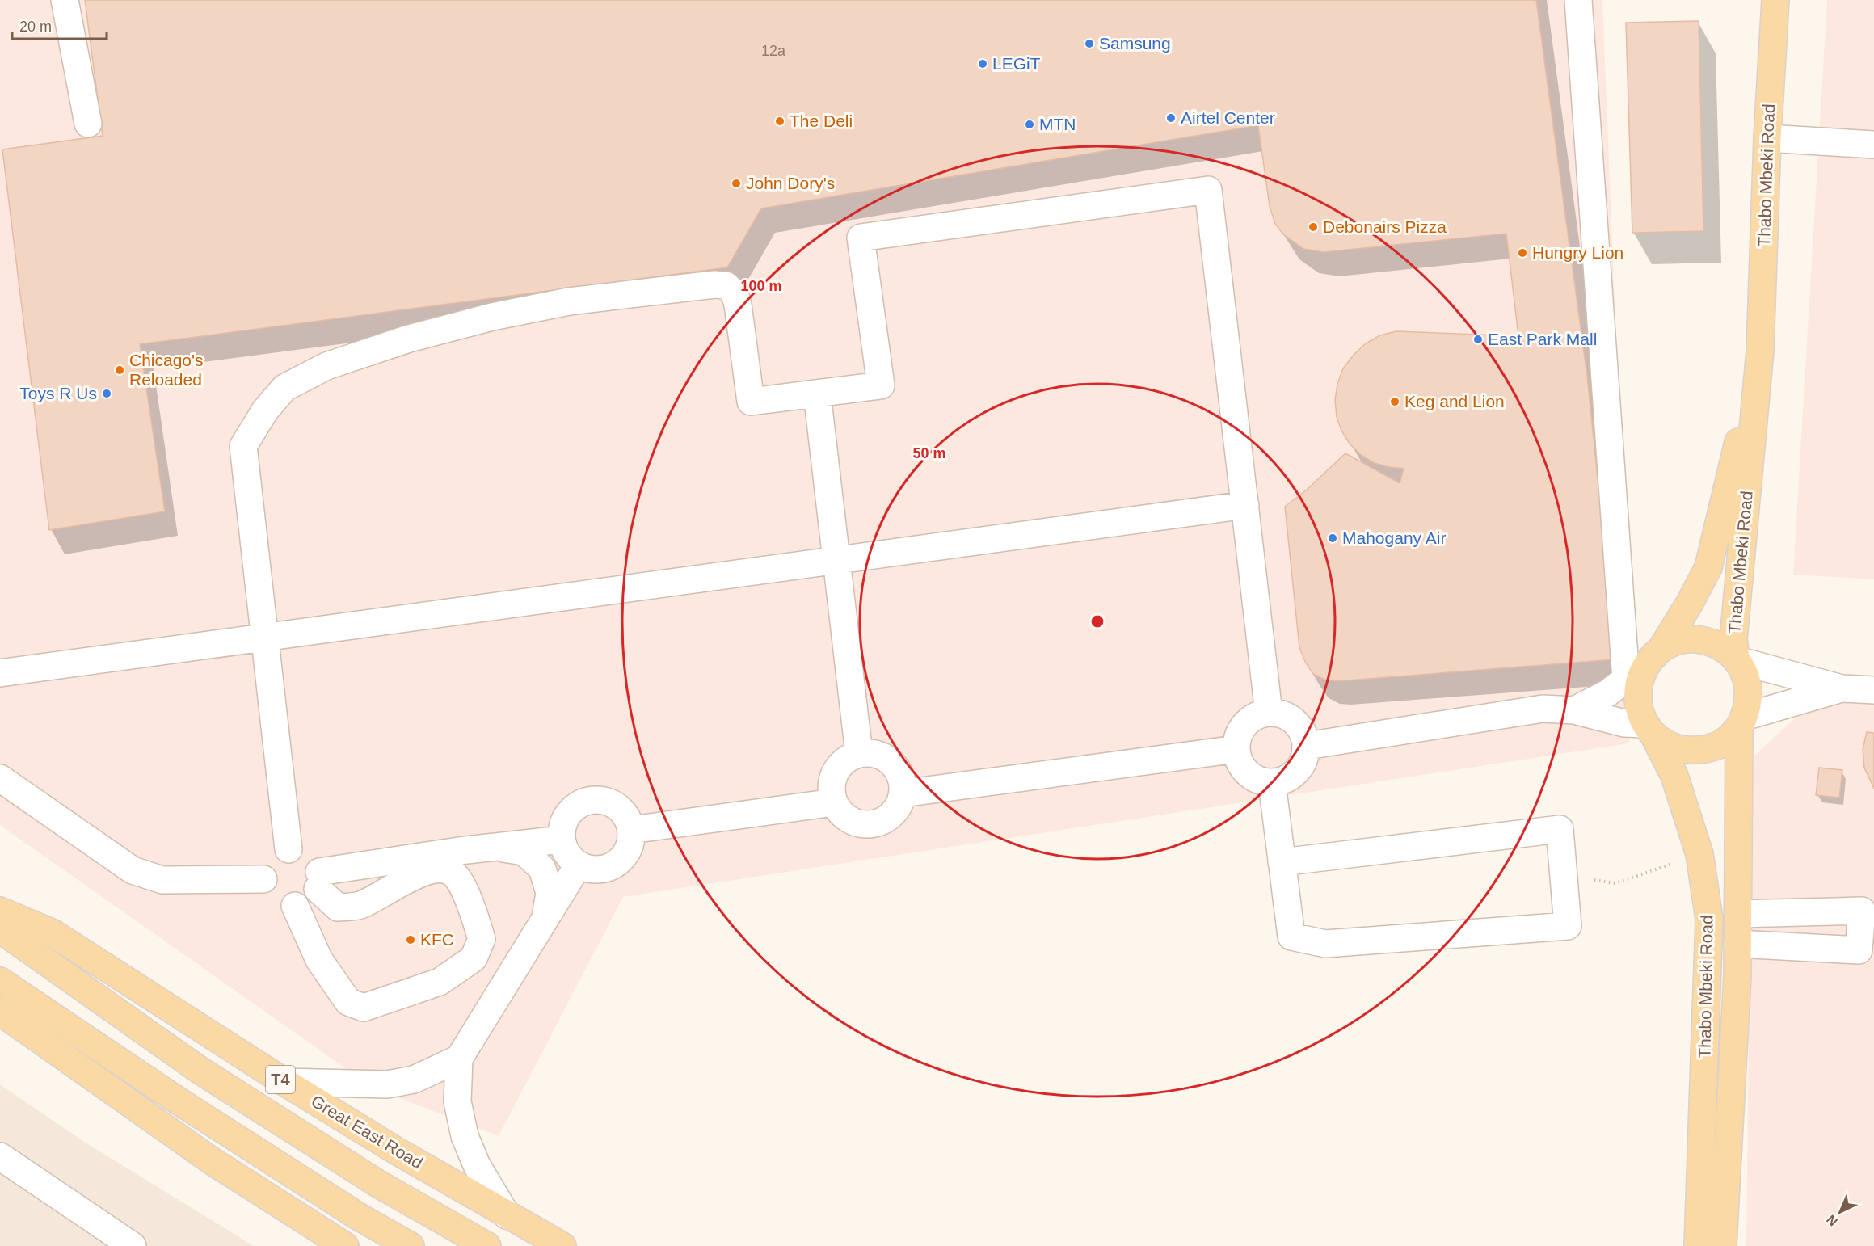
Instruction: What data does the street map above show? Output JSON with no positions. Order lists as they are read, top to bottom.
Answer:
{
  "streets": {
    "main road": ["Thabo Mbeki Road", "T4", "Great East Road"]
  },
  "places": [
    "Samsung",
    "LEGiT",
    "Airtel Center",
    "The Deli",
    "MTN",
    "John Dory's",
    "Debonairs Pizza",
    "Hungry Lion",
    "East Park Mall",
    "Chicago's Reloaded",
    "Toys R Us",
    "Keg and Lion",
    "Mahogany Air",
    "KFC"
  ],
  "house_numbers": ["12a"],
  "scale_bar": "20 m",
  "north": "bottom left",
  "rings": ["100 m", "50 m"]
}
